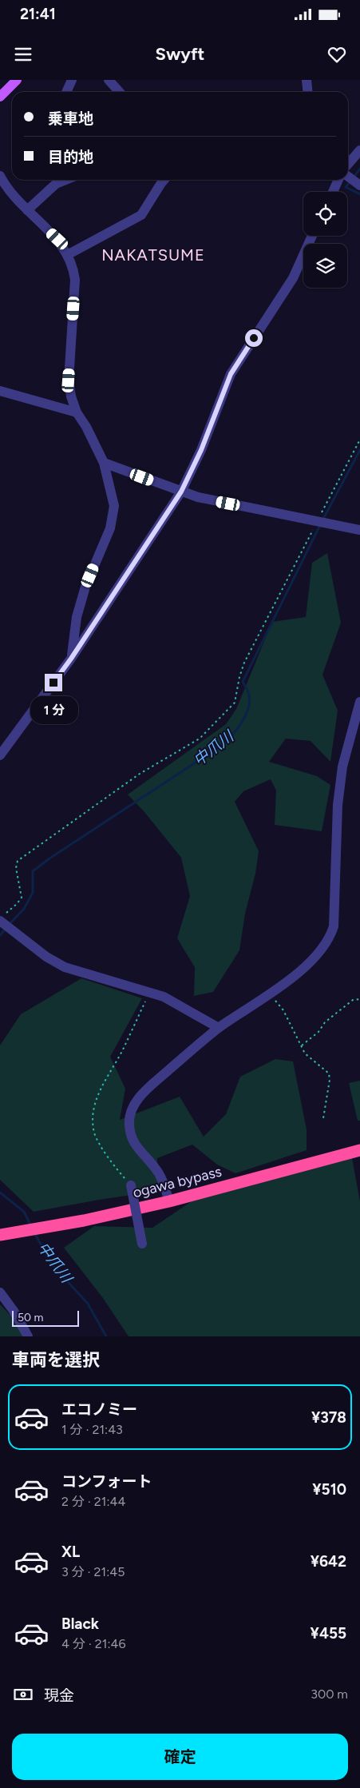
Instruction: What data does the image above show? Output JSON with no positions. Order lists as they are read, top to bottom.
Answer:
{
  "streets": {
    "highway": ["ogawa bypass"]
  },
  "districts": ["NAKATSUME"],
  "water": ["中爪川"],
  "scale_bar": "50 m",
  "page": {
    "status": "21:41",
    "header": "Swyft",
    "banner": ["乗車地", "目的地"],
    "bubble": "1 分",
    "scale": "50 m",
    "heading": "車両を選択",
    "list": [
      {
        "name": "エコノミー",
        "note": "1 分 · 21:43",
        "value": "¥378"
      },
      {
        "name": "コンフォート",
        "note": "2 分 · 21:44",
        "value": "¥510"
      },
      {
        "name": "XL",
        "note": "3 分 · 21:45",
        "value": "¥642"
      },
      {
        "name": "Black",
        "note": "4 分 · 21:46",
        "value": "¥455"
      }
    ],
    "pay": ["現金", "300 m"],
    "buttons": "確定"
  }
}
